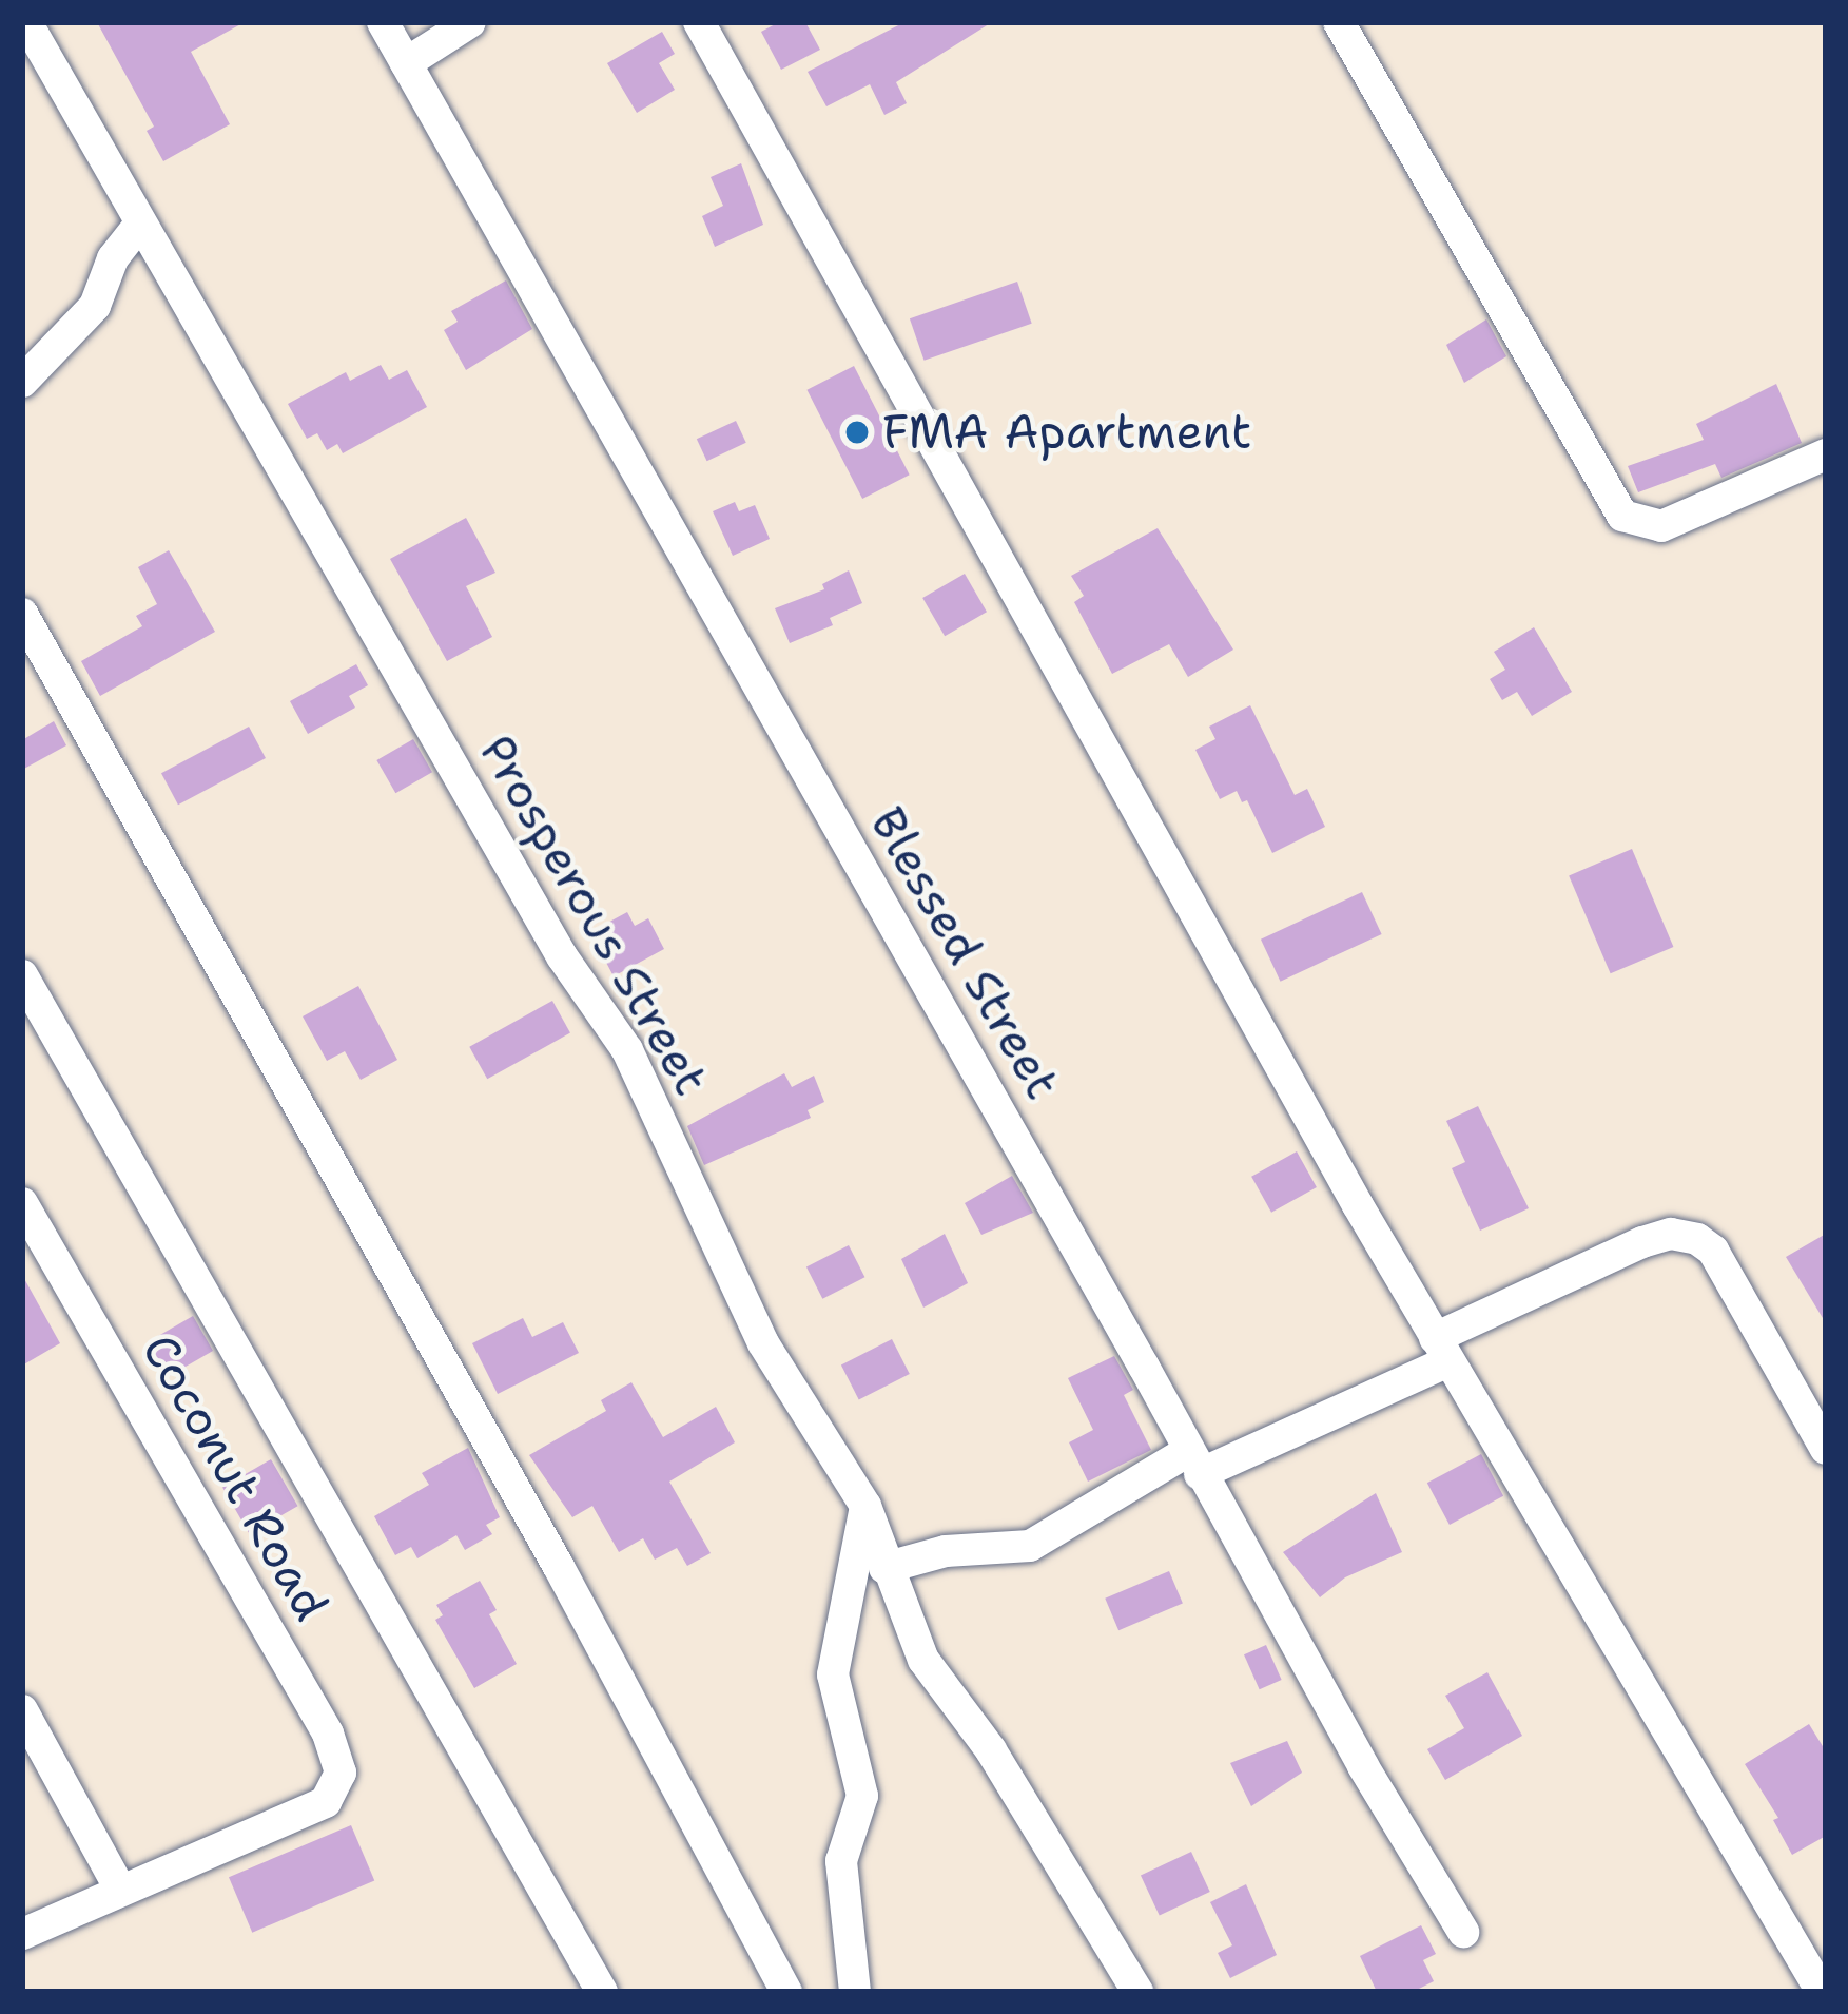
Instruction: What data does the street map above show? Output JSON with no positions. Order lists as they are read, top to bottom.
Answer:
{
  "streets": {
    "street": ["Prosperous Street", "Blessed Street", "Coconut Road"]
  },
  "places": ["FMA Apartment"]
}
